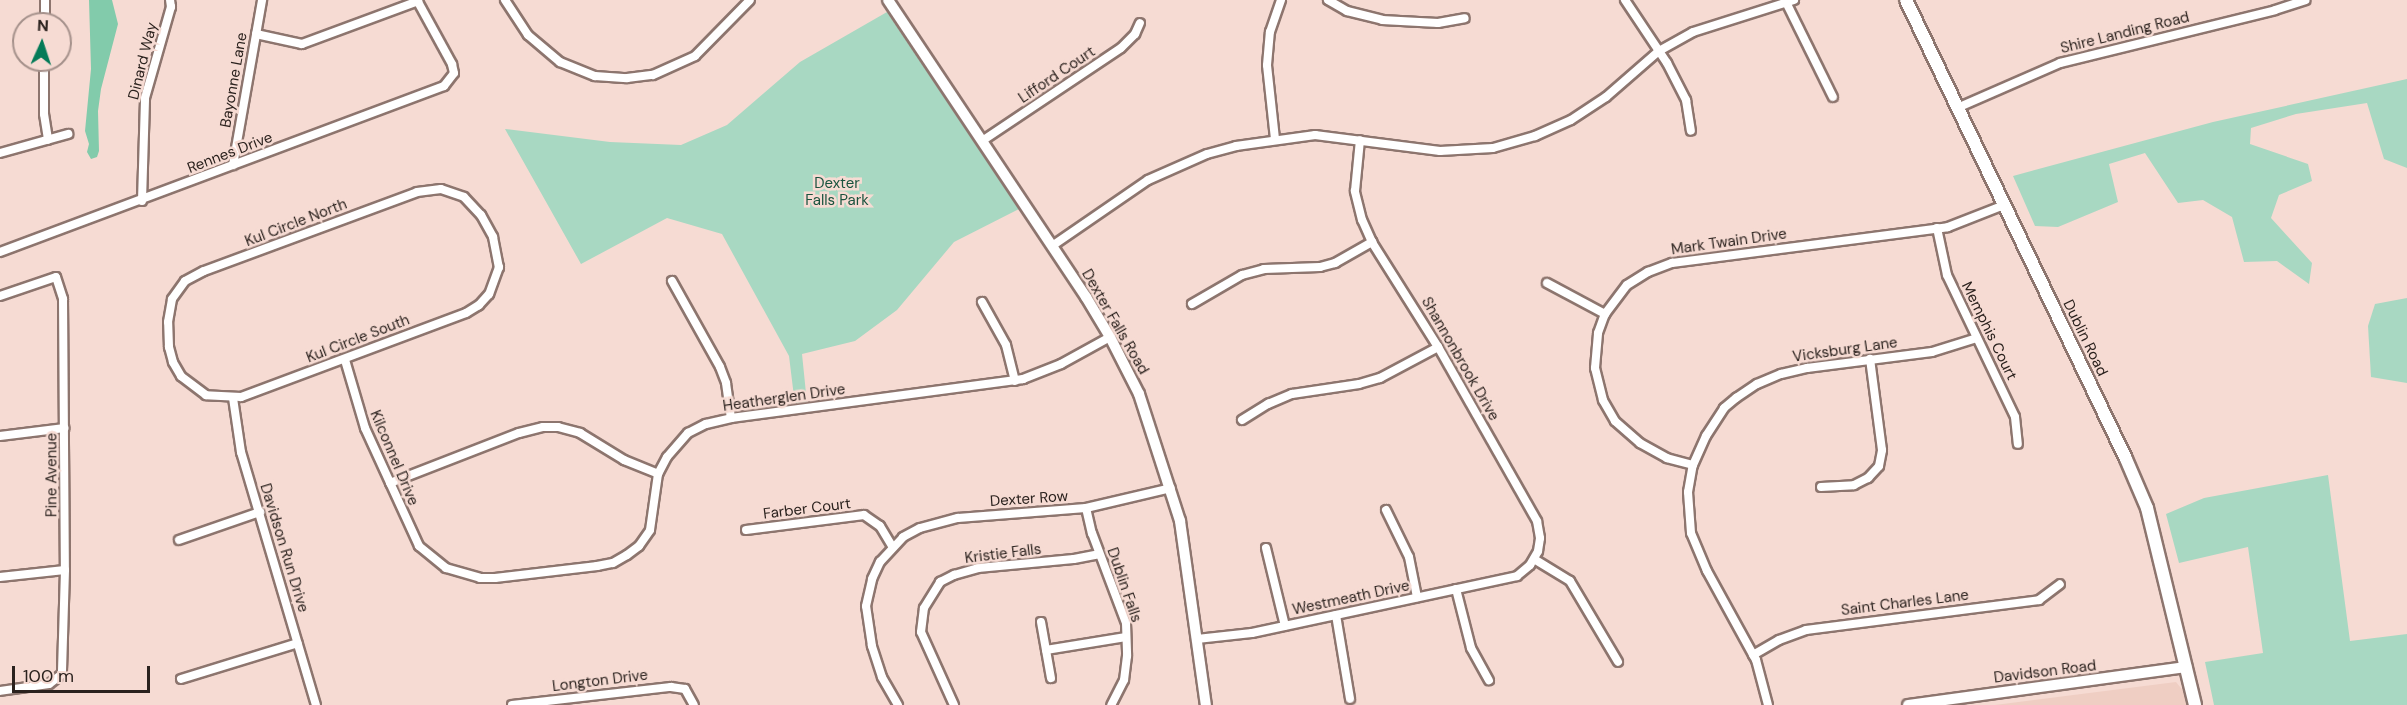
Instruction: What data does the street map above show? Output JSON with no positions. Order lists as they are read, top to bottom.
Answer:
{
  "streets": {
    "main road": ["Dublin Road"],
    "street": [
      "Shire Landing Road",
      "Dinard Way",
      "Lifford Court",
      "Bayonne Lane",
      "Rennes Drive",
      "Kul Circle North",
      "Mark Twain Drive",
      "Dexter Falls Road",
      "Memphis Court",
      "Kul Circle South",
      "Vicksburg Lane",
      "Shannonbrook Drive",
      "Heatherglen Drive",
      "Kilconnel Drive",
      "Pine Avenue",
      "Dexter Row",
      "Farber Court",
      "Davidson Run Drive",
      "Kristie Falls",
      "Dublin Falls",
      "Westmeath Drive",
      "Saint Charles Lane",
      "Davidson Road",
      "Longton Drive"
    ]
  },
  "crossings": [
    ["Shire Landing Road", "Dublin Road"],
    ["Dinard Way", "Rennes Drive"],
    ["Lifford Court", "Dexter Falls Road"],
    ["Bayonne Lane", "Rennes Drive"],
    ["Kul Circle North", "Kul Circle South"],
    ["Mark Twain Drive", "Memphis Court"],
    ["Mark Twain Drive", "Dublin Road"],
    ["Mark Twain Drive", "Vicksburg Lane"],
    ["Dexter Falls Road", "Heatherglen Drive"],
    ["Dexter Falls Road", "Dexter Row"],
    ["Dexter Falls Road", "Westmeath Drive"],
    ["Memphis Court", "Vicksburg Lane"],
    ["Dublin Road", "Davidson Road"],
    ["Kul Circle South", "Kilconnel Drive"],
    ["Kul Circle South", "Davidson Run Drive"],
    ["Vicksburg Lane", "Saint Charles Lane"],
    ["Shannonbrook Drive", "Westmeath Drive"],
    ["Heatherglen Drive", "Kilconnel Drive"],
    ["Dexter Row", "Farber Court"],
    ["Dexter Row", "Dublin Falls"],
    ["Kristie Falls", "Dublin Falls"]
  ],
  "parks": ["Dexter Falls Park"],
  "scale_bar": "100 m",
  "north": "top"
}
